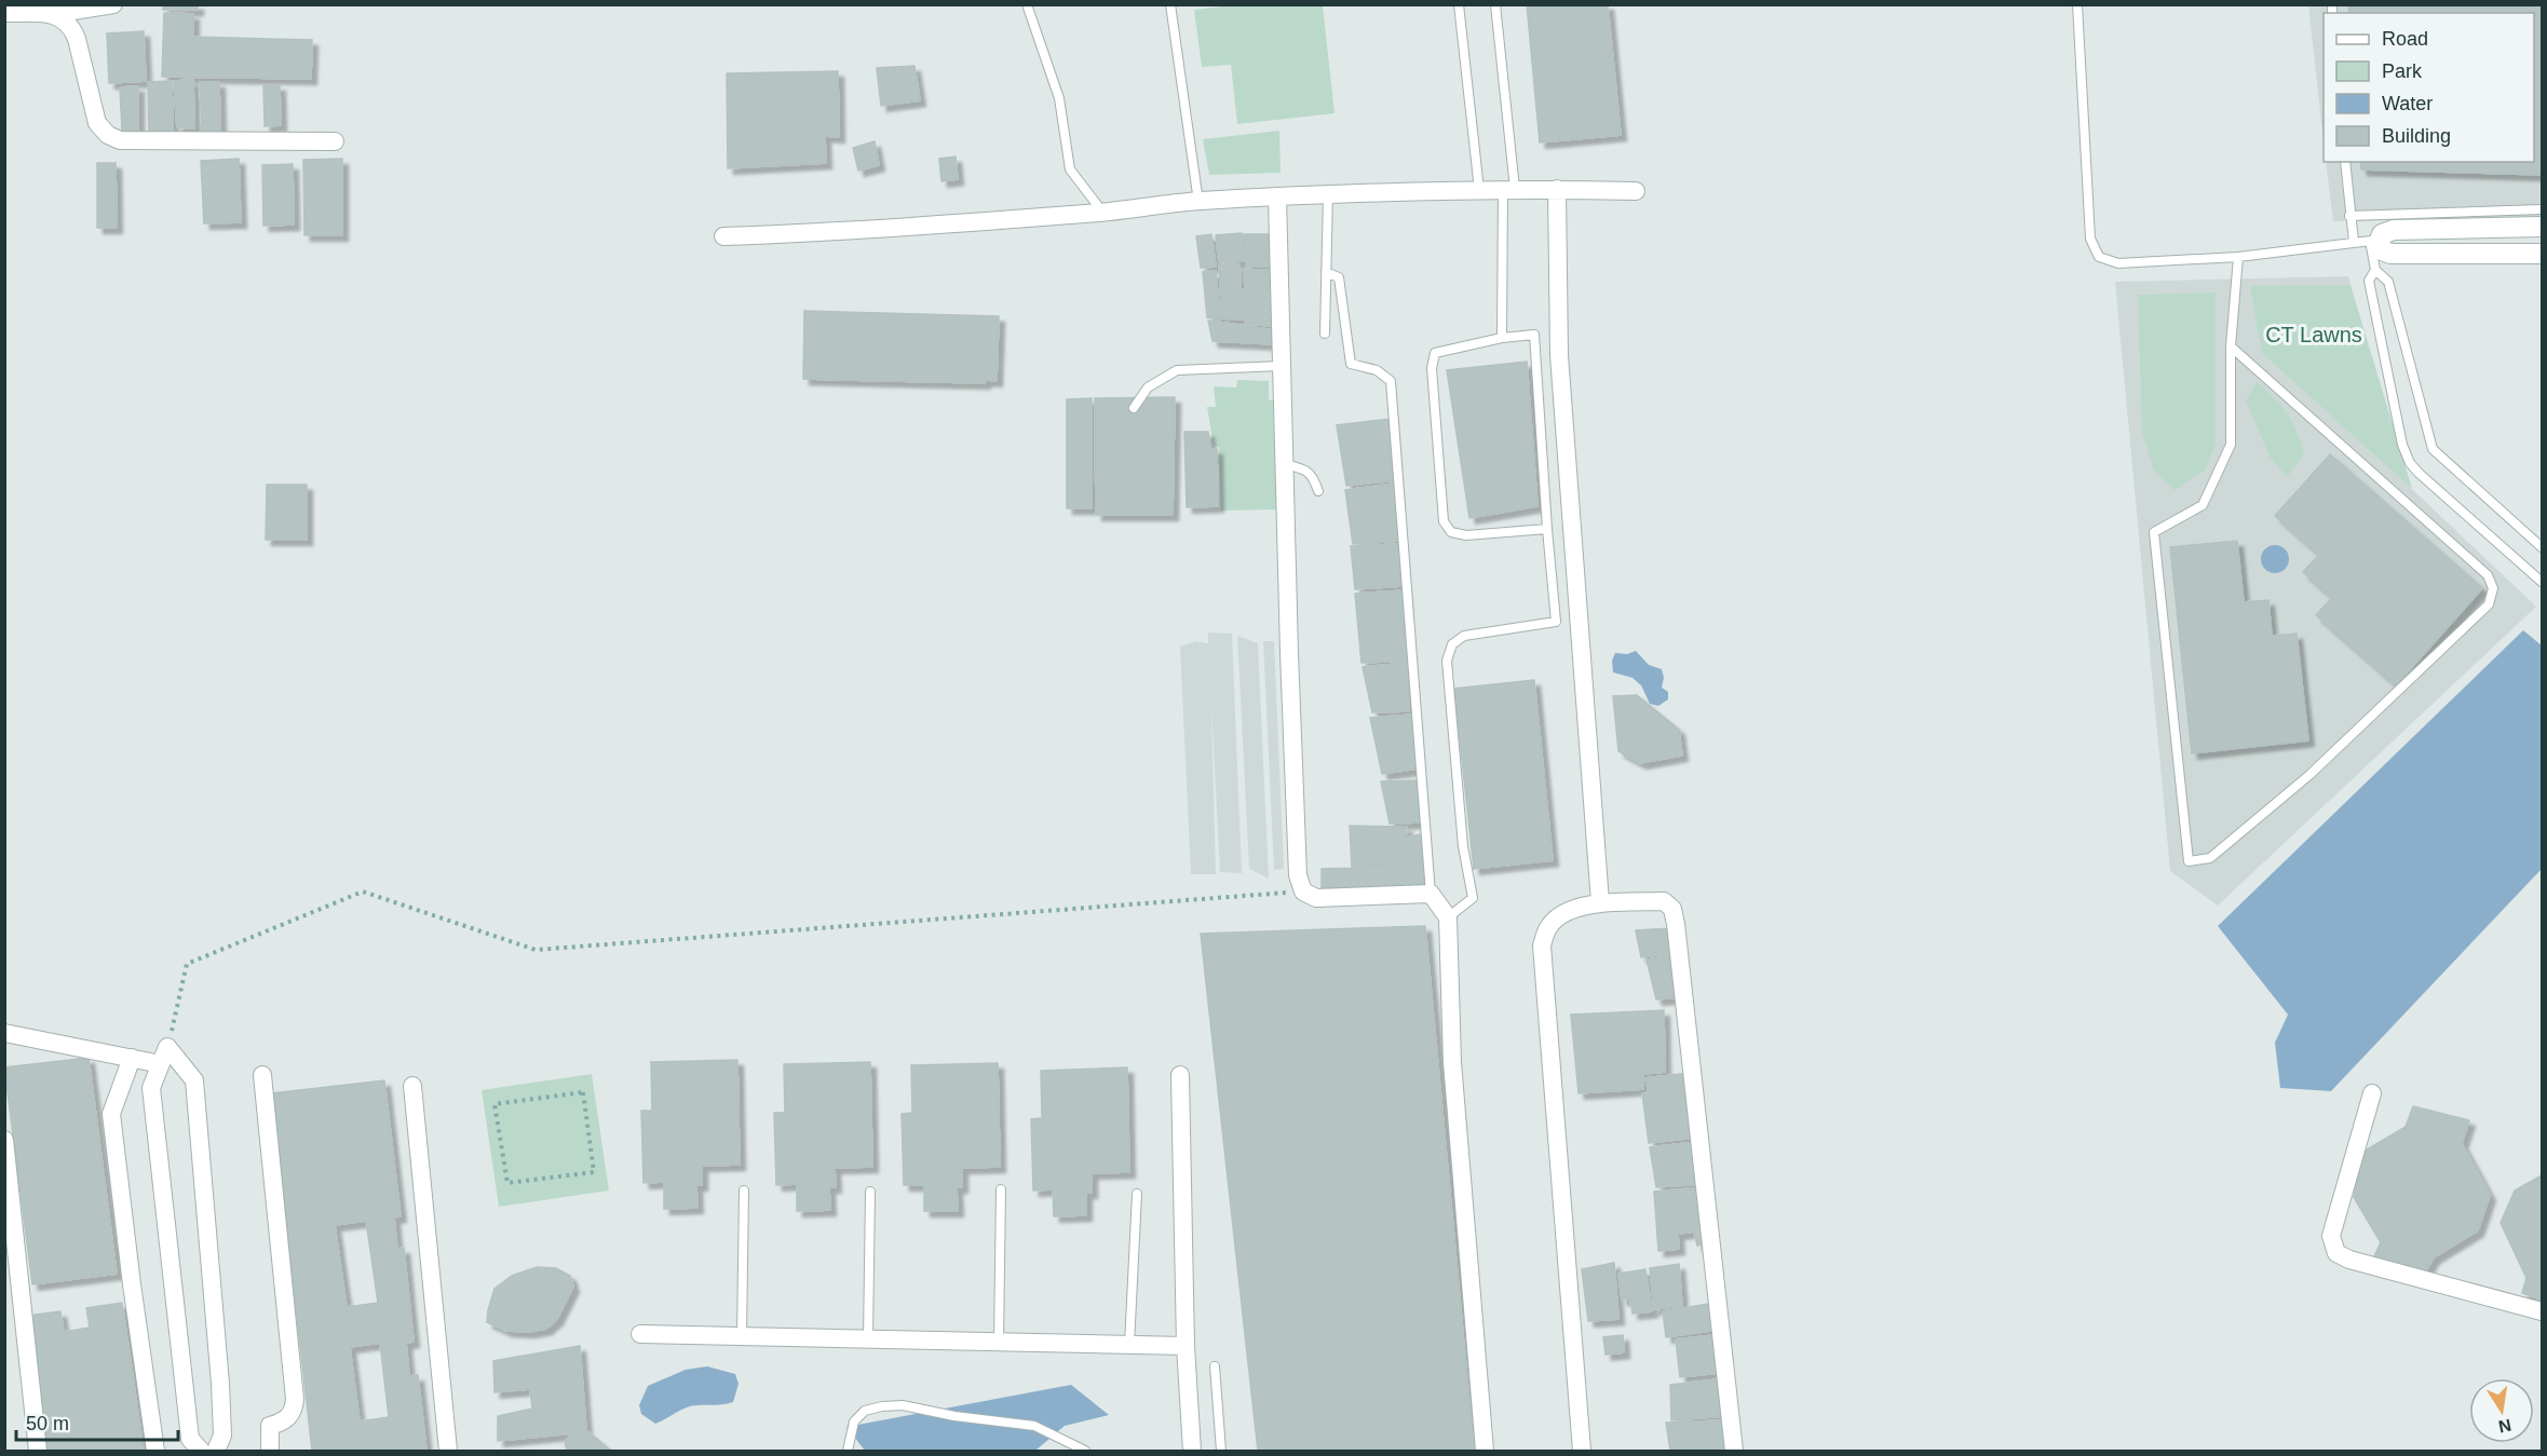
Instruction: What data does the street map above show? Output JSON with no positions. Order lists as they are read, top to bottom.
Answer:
{
  "parks": ["CT Lawns"],
  "legend": [
    "Road",
    "Park",
    "Water",
    "Building"
  ],
  "scale_bar": "50 m",
  "north": "bottom"
}
